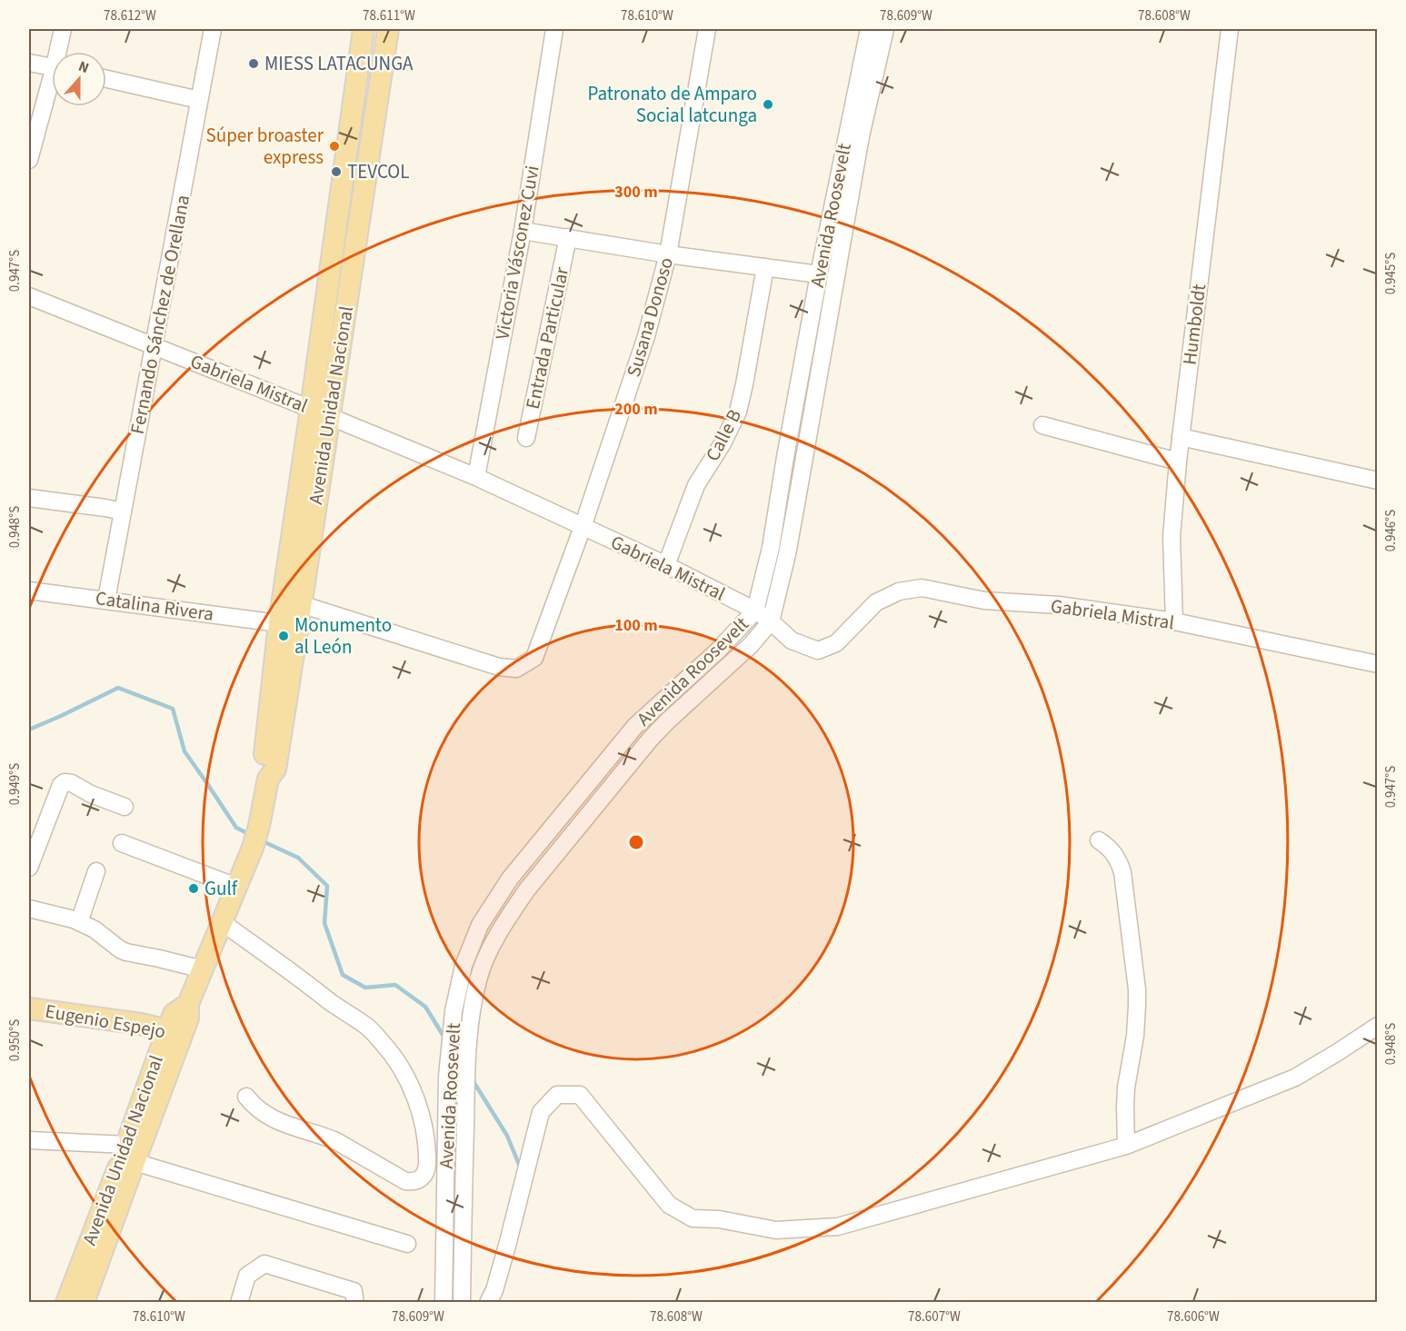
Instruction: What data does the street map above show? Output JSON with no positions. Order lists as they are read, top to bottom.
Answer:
{
  "streets": {
    "main road": ["Avenida Unidad Nacional", "Eugenio Espejo"],
    "street": [
      "Avenida Roosevelt",
      "Victoria Vásconez Cuvi",
      "Fernando Sánchez de Orellana",
      "Susana Donoso",
      "Humboldt",
      "Entrada Particular",
      "Gabriela Mistral",
      "Calle B",
      "Catalina Rivera"
    ]
  },
  "crossings": [
    ["Avenida Roosevelt", "Gabriela Mistral"],
    ["Victoria Vásconez Cuvi", "Gabriela Mistral"],
    ["Fernando Sánchez de Orellana", "Gabriela Mistral"],
    ["Fernando Sánchez de Orellana", "Catalina Rivera"],
    ["Susana Donoso", "Gabriela Mistral"],
    ["Susana Donoso", "Avenida Unidad Nacional"],
    ["Humboldt", "Gabriela Mistral"],
    ["Gabriela Mistral", "Avenida Unidad Nacional"],
    ["Gabriela Mistral", "Calle B"],
    ["Avenida Unidad Nacional", "Catalina Rivera"],
    ["Avenida Unidad Nacional", "Eugenio Espejo"]
  ],
  "places": [
    "MIESS LATACUNGA",
    "Patronato de Amparo Social latcunga",
    "Súper broaster express",
    "TEVCOL",
    "Monumento al León",
    "Gulf"
  ],
  "north": "top",
  "coordinates": [
    "78.612°W",
    "78.611°W",
    "78.610°W",
    "78.609°W",
    "78.608°W",
    "0.947°S",
    "0.945°S",
    "0.948°S",
    "0.946°S",
    "0.949°S",
    "0.950°S",
    "78.607°W",
    "78.606°W"
  ],
  "rings": ["300 m", "200 m", "100 m"]
}
